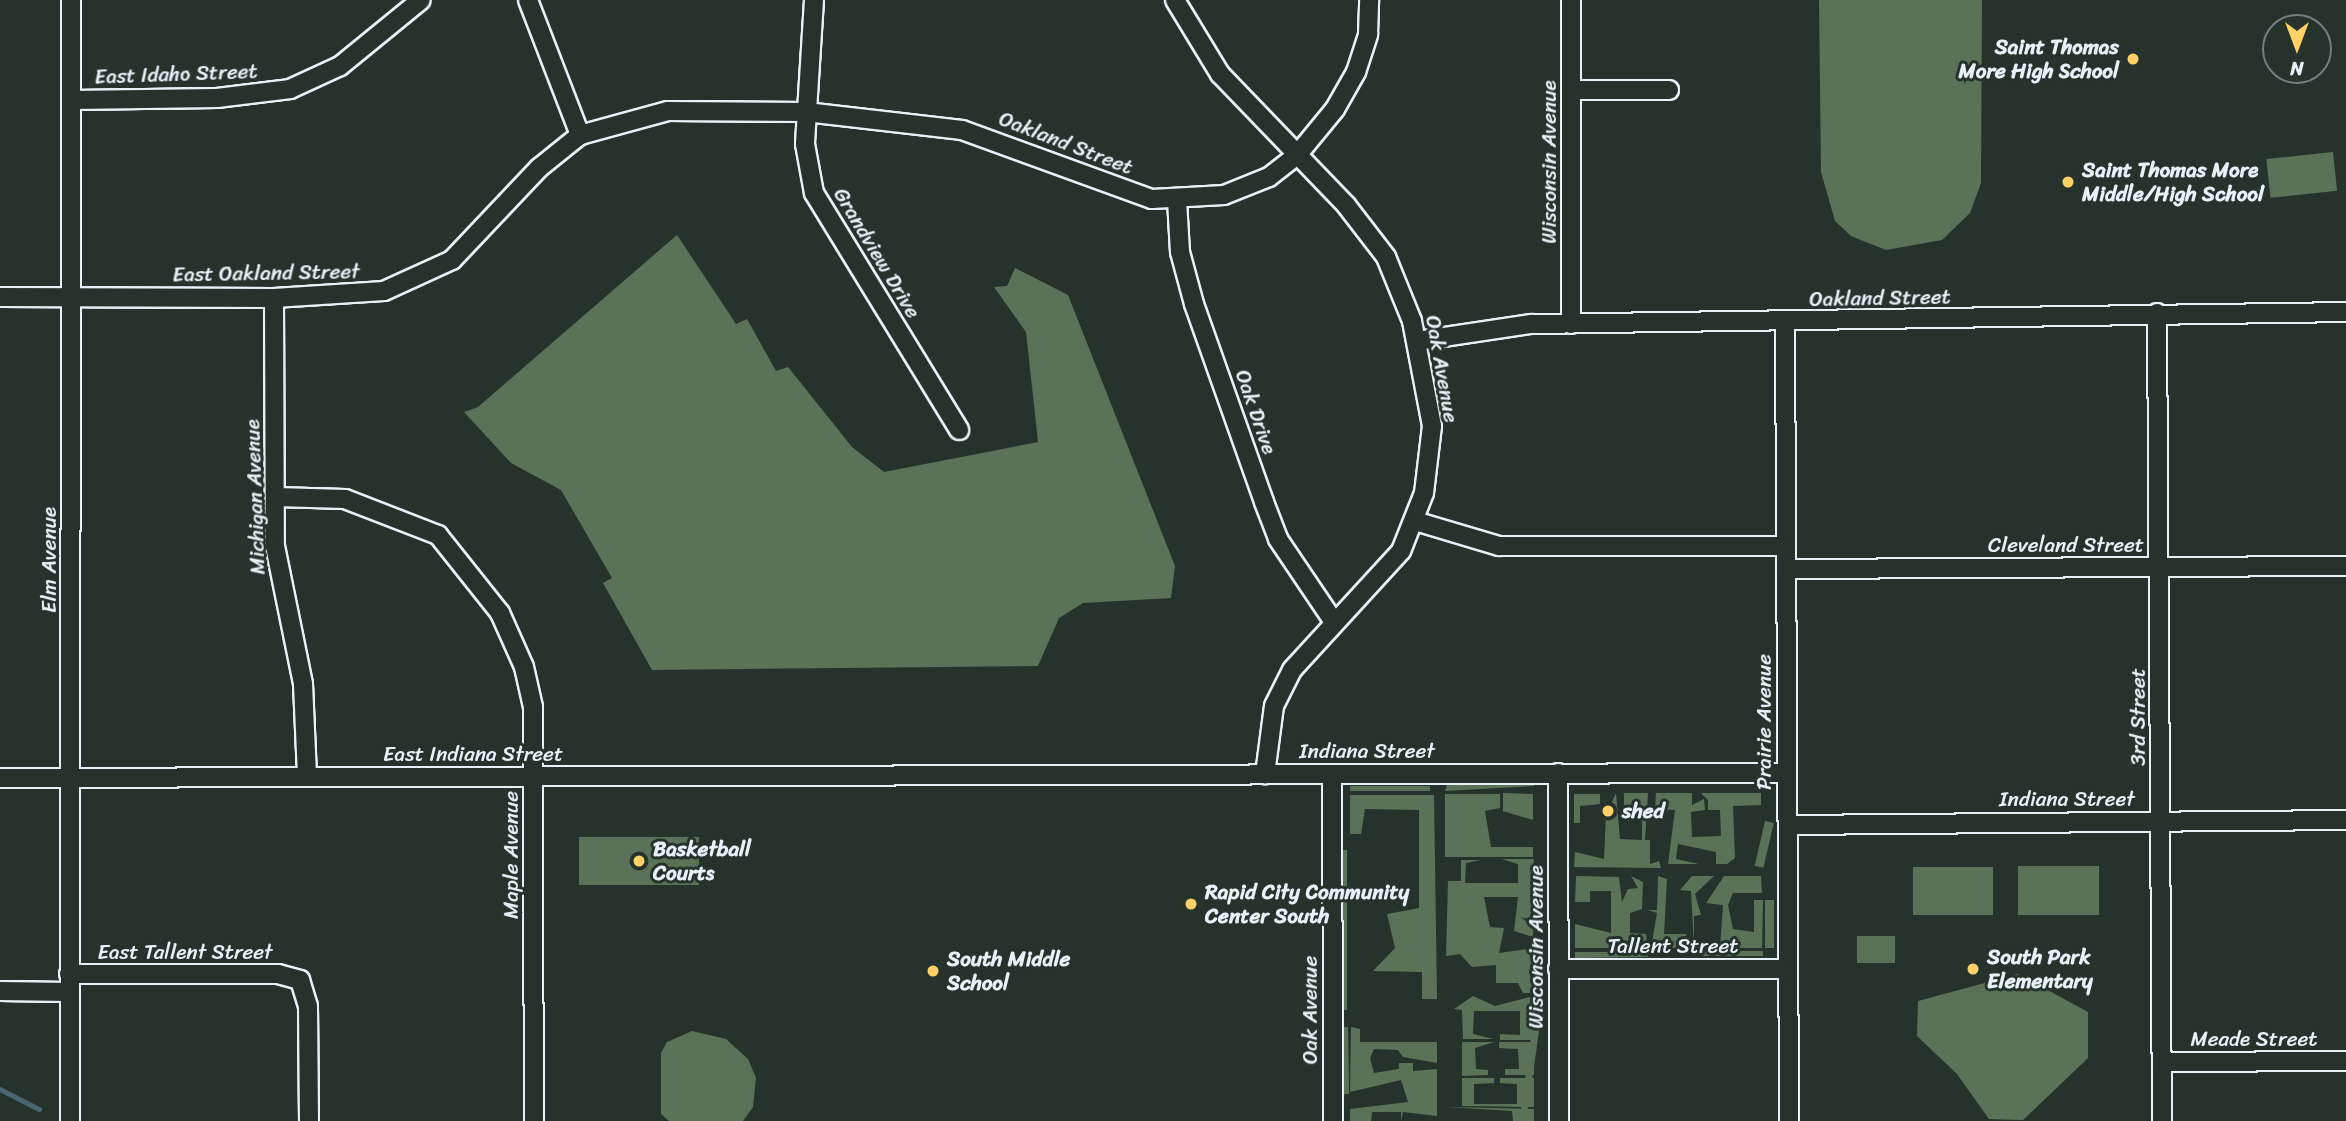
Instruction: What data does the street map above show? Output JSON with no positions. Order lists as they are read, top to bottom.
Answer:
{
  "streets": {
    "street": [
      "East Idaho Street",
      "Oakland Street",
      "Wisconsin Avenue",
      "Grandview Drive",
      "East Oakland Street",
      "Oak Avenue",
      "Oak Drive",
      "Michigan Avenue",
      "Cleveland Street",
      "Elm Avenue",
      "3rd Street",
      "Prairie Avenue",
      "Indiana Street",
      "East Indiana Street",
      "Maple Avenue",
      "Tallent Street",
      "East Tallent Street",
      "Meade Street"
    ]
  },
  "crossings": [
    ["East Idaho Street", "Elm Avenue"],
    ["Oakland Street", "Wisconsin Avenue"],
    ["Oakland Street", "Grandview Drive"],
    ["Oakland Street", "East Oakland Street"],
    ["Oakland Street", "Oak Avenue"],
    ["Oakland Street", "Oak Drive"],
    ["Oakland Street", "3rd Street"],
    ["Oakland Street", "Prairie Avenue"],
    ["Wisconsin Avenue", "Indiana Street"],
    ["Wisconsin Avenue", "Tallent Street"],
    ["Grandview Drive", "East Oakland Street"],
    ["East Oakland Street", "Michigan Avenue"],
    ["East Oakland Street", "Elm Avenue"],
    ["Oak Avenue", "Oak Drive"],
    ["Oak Avenue", "Indiana Street"],
    ["Michigan Avenue", "East Indiana Street"],
    ["Michigan Avenue", "Maple Avenue"],
    ["Cleveland Street", "3rd Street"],
    ["Cleveland Street", "Prairie Avenue"],
    ["Elm Avenue", "East Indiana Street"],
    ["Elm Avenue", "East Tallent Street"],
    ["3rd Street", "Indiana Street"],
    ["3rd Street", "Meade Street"],
    ["Prairie Avenue", "Indiana Street"],
    ["Prairie Avenue", "Tallent Street"],
    ["Indiana Street", "East Indiana Street"],
    ["East Indiana Street", "Maple Avenue"]
  ],
  "places": [
    "Saint Thomas More High School",
    "Saint Thomas More Middle/High School",
    "shed",
    "Basketball Courts",
    "Rapid City Community Center South",
    "South Park Elementary",
    "South Middle School"
  ],
  "north": "bottom"
}
